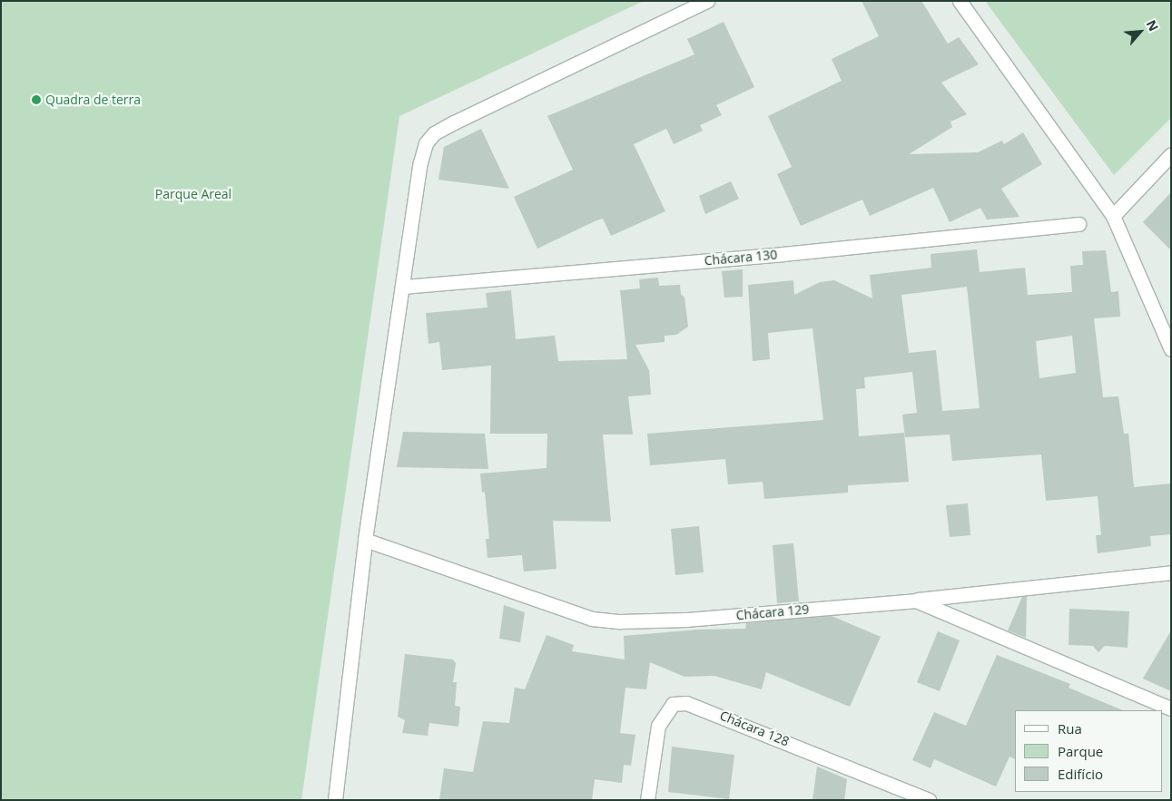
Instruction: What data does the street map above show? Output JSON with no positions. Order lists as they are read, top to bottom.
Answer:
{
  "streets": {
    "street": ["Chácara 130", "Chácara 129", "Chácara 128"]
  },
  "parks": ["Parque Areal"],
  "places": ["Quadra de terra"],
  "legend": ["Rua", "Parque", "Edifício"],
  "north": "top right"
}
